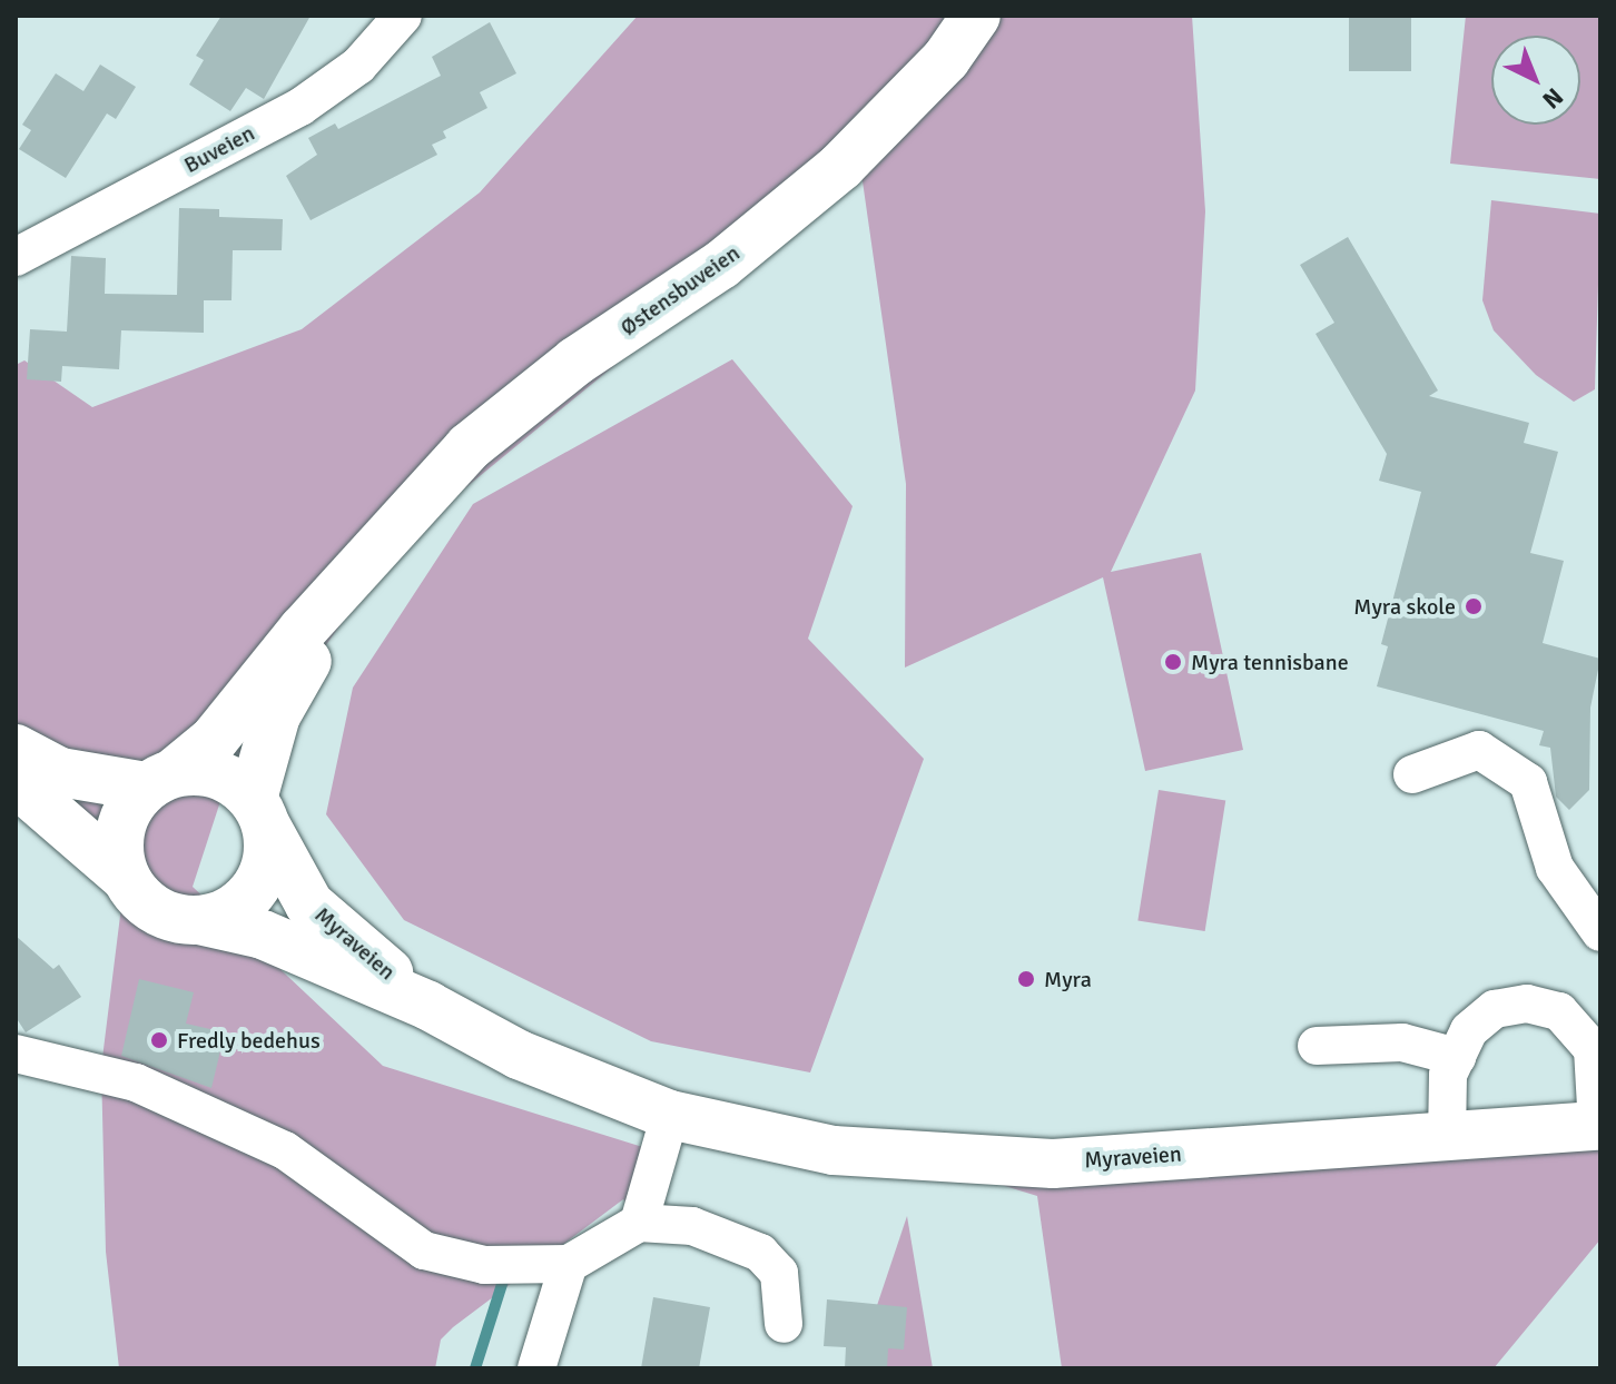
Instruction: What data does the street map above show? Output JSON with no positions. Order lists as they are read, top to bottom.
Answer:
{
  "streets": {
    "main road": ["Østensbuveien", "Myraveien"],
    "street": ["Buveien"]
  },
  "crossings": [
    ["Østensbuveien", "Myraveien"]
  ],
  "places": [
    "Myra skole",
    "Myra tennisbane",
    "Myra",
    "Fredly bedehus"
  ],
  "north": "bottom right"
}
